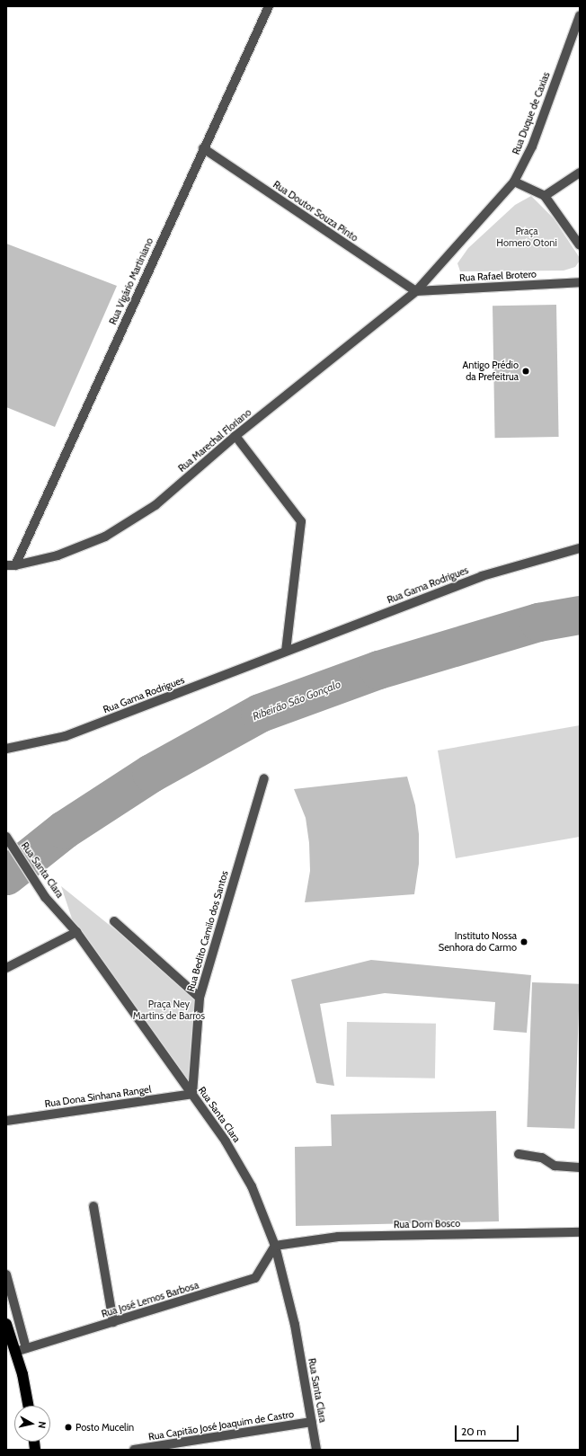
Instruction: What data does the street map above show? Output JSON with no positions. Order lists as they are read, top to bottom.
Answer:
{
  "streets": {
    "street": [
      "Rua Duque de Caxias",
      "Rua Doutor Souza Pinto",
      "Rua Rafael Brotero",
      "Rua Vigário Martiniano",
      "Rua Marechal Floriano",
      "Rua Gama Rodrigues",
      "Rua Santa Clara",
      "Rua Bedito Camilo dos Santos",
      "Rua Dona Sinhana Rangel",
      "Rua Dom Bosco",
      "Rua José Lemos Barbosa",
      "Rua Capitão José Joaquim de Castro"
    ]
  },
  "crossings": [
    ["Rua Duque de Caxias", "Rua Doutor Souza Pinto"],
    ["Rua Duque de Caxias", "Rua Rafael Brotero"],
    ["Rua Duque de Caxias", "Rua Marechal Floriano"],
    ["Rua Doutor Souza Pinto", "Rua Rafael Brotero"],
    ["Rua Doutor Souza Pinto", "Rua Vigário Martiniano"],
    ["Rua Doutor Souza Pinto", "Rua Marechal Floriano"],
    ["Rua Rafael Brotero", "Rua Marechal Floriano"],
    ["Rua Vigário Martiniano", "Rua Marechal Floriano"],
    ["Rua Santa Clara", "Rua Bedito Camilo dos Santos"],
    ["Rua Santa Clara", "Rua Dona Sinhana Rangel"],
    ["Rua Santa Clara", "Rua Dom Bosco"],
    ["Rua Santa Clara", "Rua José Lemos Barbosa"],
    ["Rua Santa Clara", "Rua Capitão José Joaquim de Castro"],
    ["Rua Bedito Camilo dos Santos", "Rua Dona Sinhana Rangel"],
    ["Rua Dom Bosco", "Rua José Lemos Barbosa"]
  ],
  "water": ["Ribeirão São Gonçalo"],
  "parks": ["Praça Homero Otoni", "Praça Ney Martins de Barros"],
  "places": ["Antigo Prédio da Prefeitrua", "Instituto Nossa Senhora do Carmo", "Posto Mucelin"],
  "scale_bar": "20 m",
  "north": "right"
}
